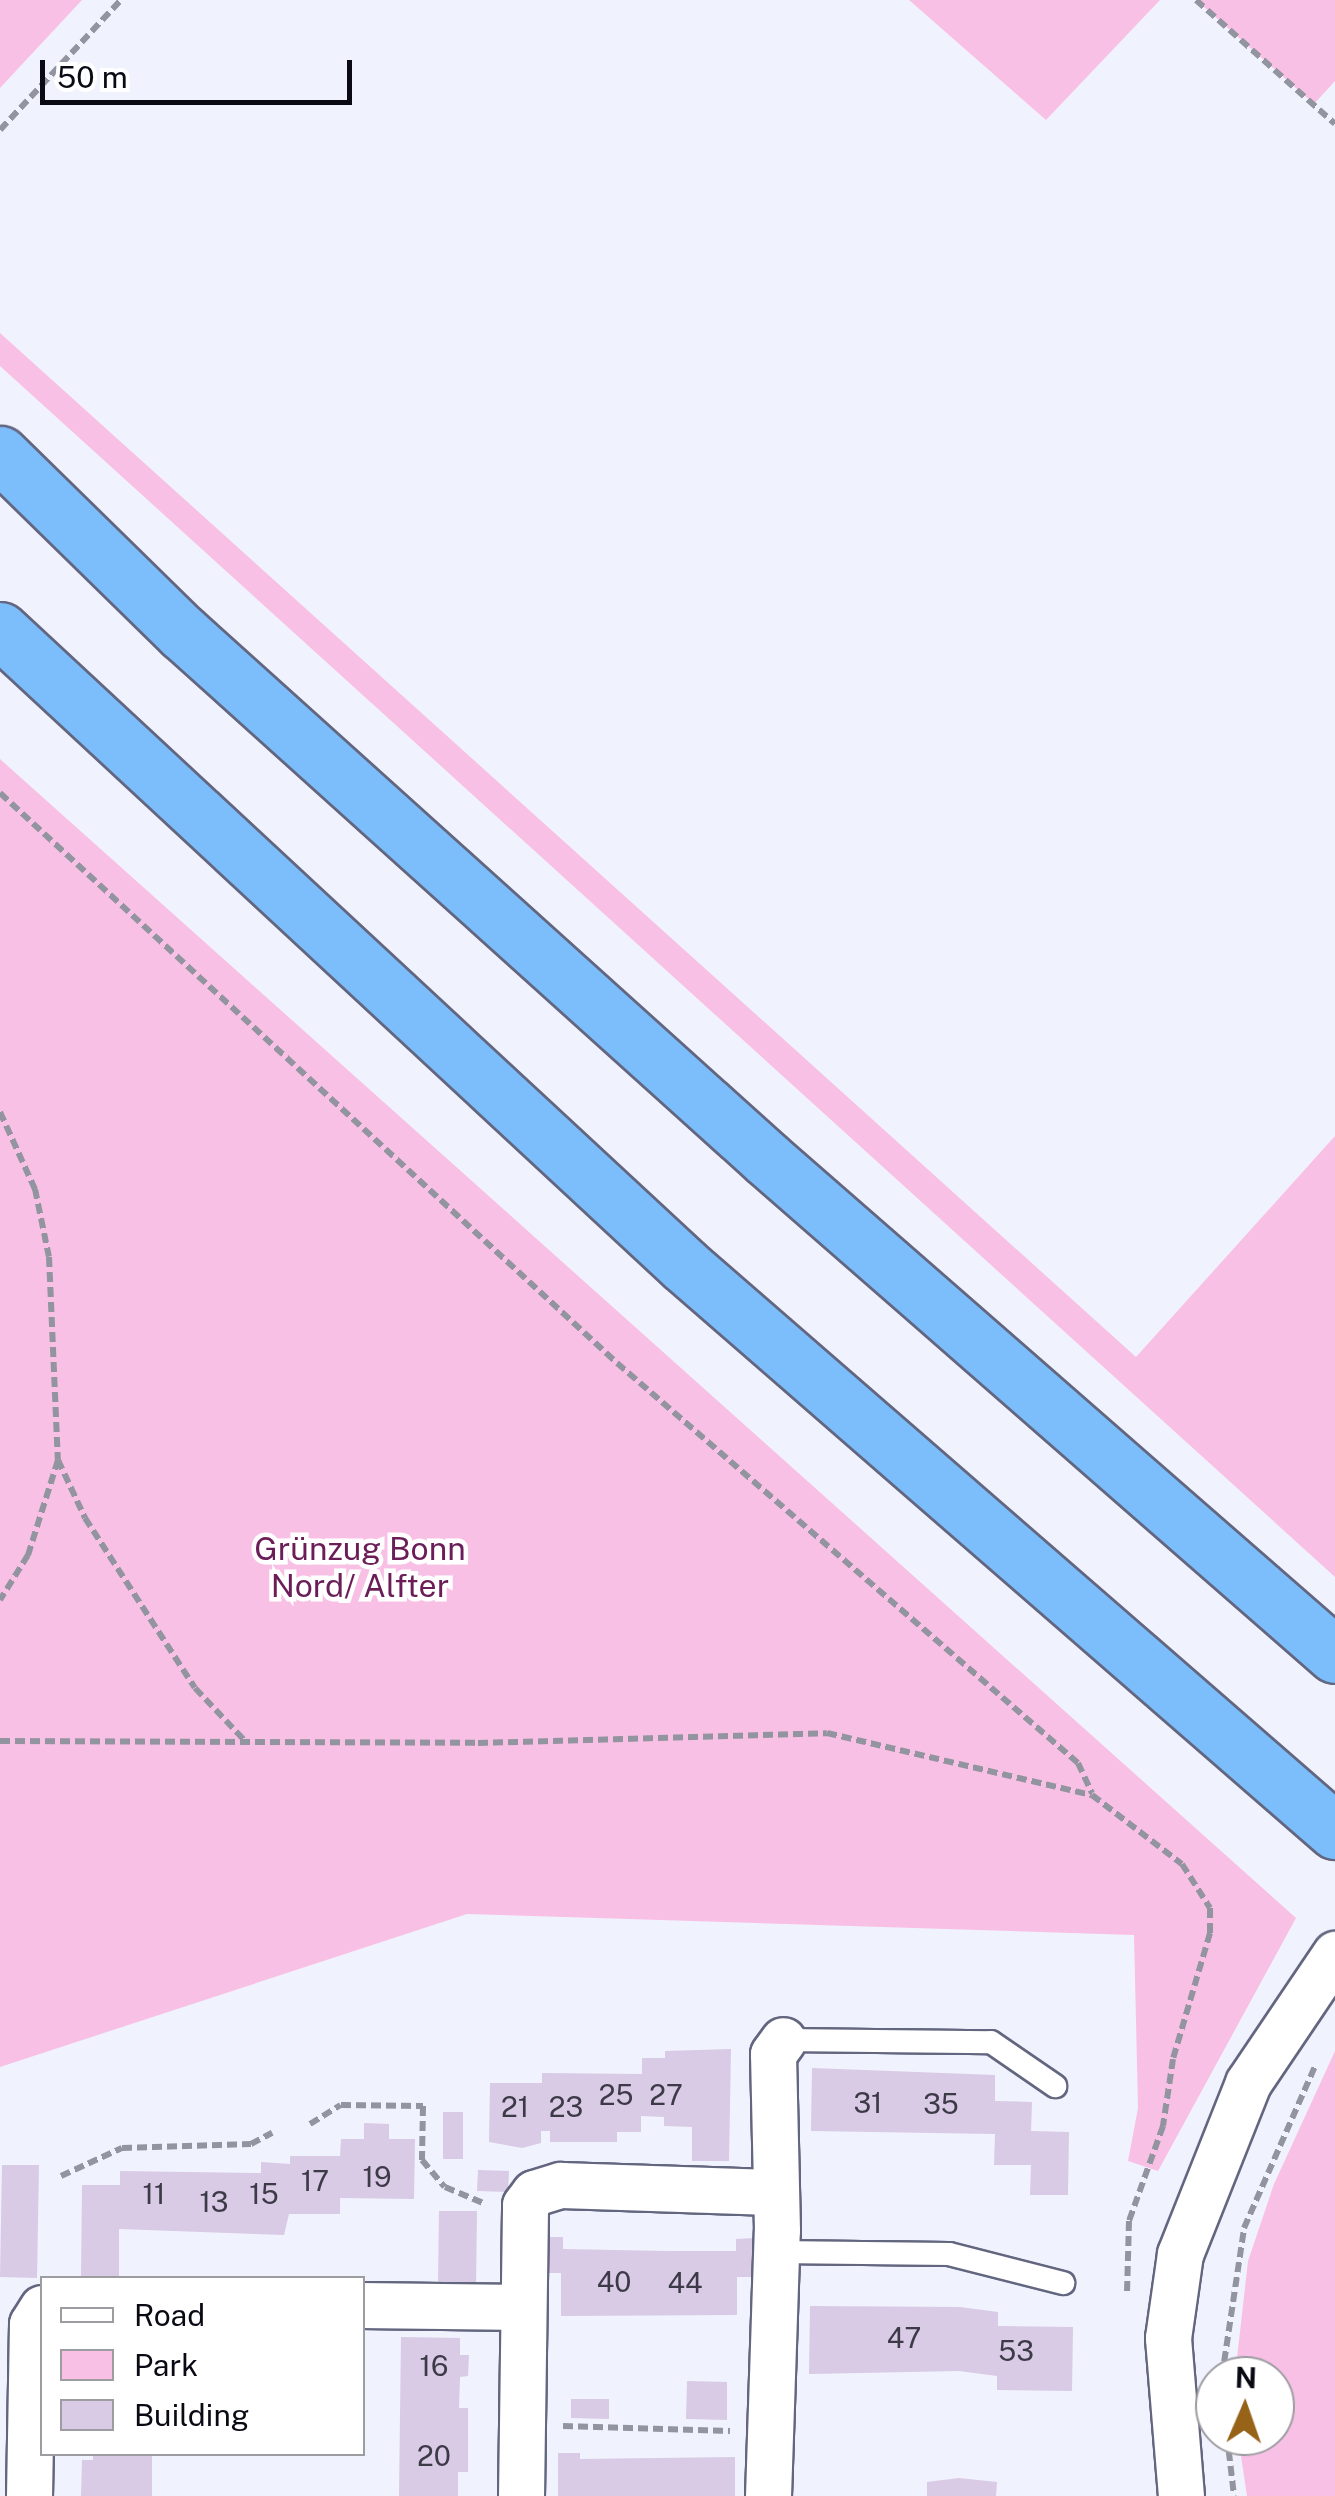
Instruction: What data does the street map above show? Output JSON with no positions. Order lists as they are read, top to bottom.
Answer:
{
  "parks": ["Grünzug Bonn Nord/ Alfter"],
  "house_numbers": [
    "25",
    "27",
    "31",
    "35",
    "21",
    "23",
    "19",
    "17",
    "11",
    "15",
    "13",
    "40",
    "44",
    "47",
    "53",
    "16",
    "20"
  ],
  "legend": ["Road", "Park", "Building"],
  "scale_bar": "50 m",
  "north": "top"
}
